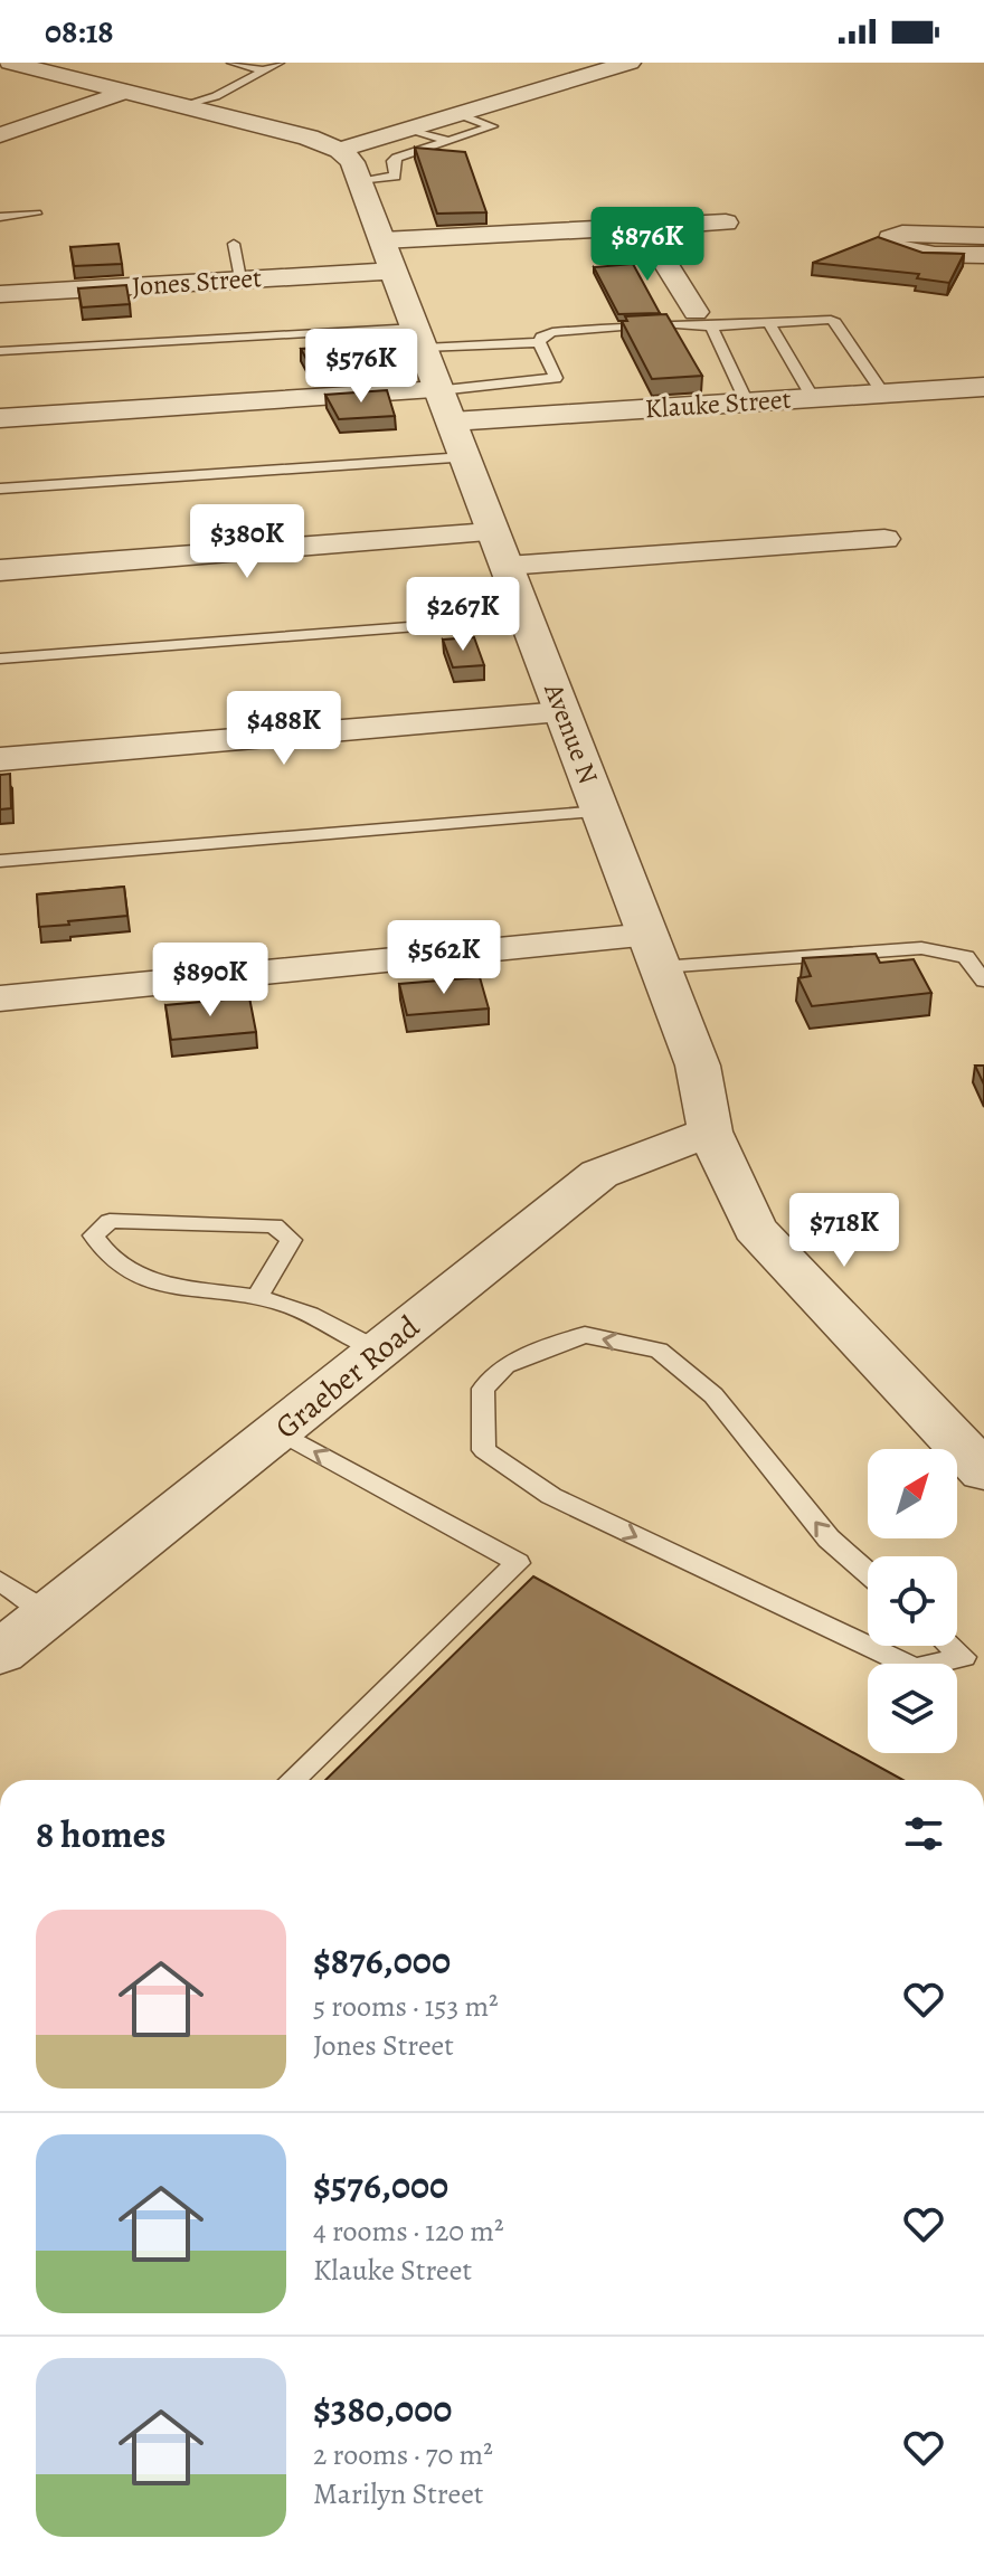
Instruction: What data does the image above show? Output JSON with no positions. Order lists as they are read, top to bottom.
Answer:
{
  "streets": {
    "street": [
      "Jones Street",
      "Klauke Street",
      "Avenue N",
      "Graeber Road"
    ]
  },
  "crossings": [
    ["Jones Street", "Avenue N"],
    ["Klauke Street", "Avenue N"],
    ["Avenue N", "Graeber Road"]
  ],
  "north": "top right",
  "page": {
    "status": "08:18",
    "price": [
      "$876K",
      "$576K",
      "$380K",
      "$267K",
      "$488K",
      "$562K",
      "$890K",
      "$718K"
    ],
    "heading": "8 homes",
    "list": [
      {
        "name": "$876,000",
        "note": "5 rooms · 153 m² · Jones Street"
      },
      {
        "name": "$576,000",
        "note": "4 rooms · 120 m² · Klauke Street"
      },
      {
        "name": "$380,000",
        "note": "2 rooms · 70 m² · Marilyn Street"
      }
    ]
  }
}
